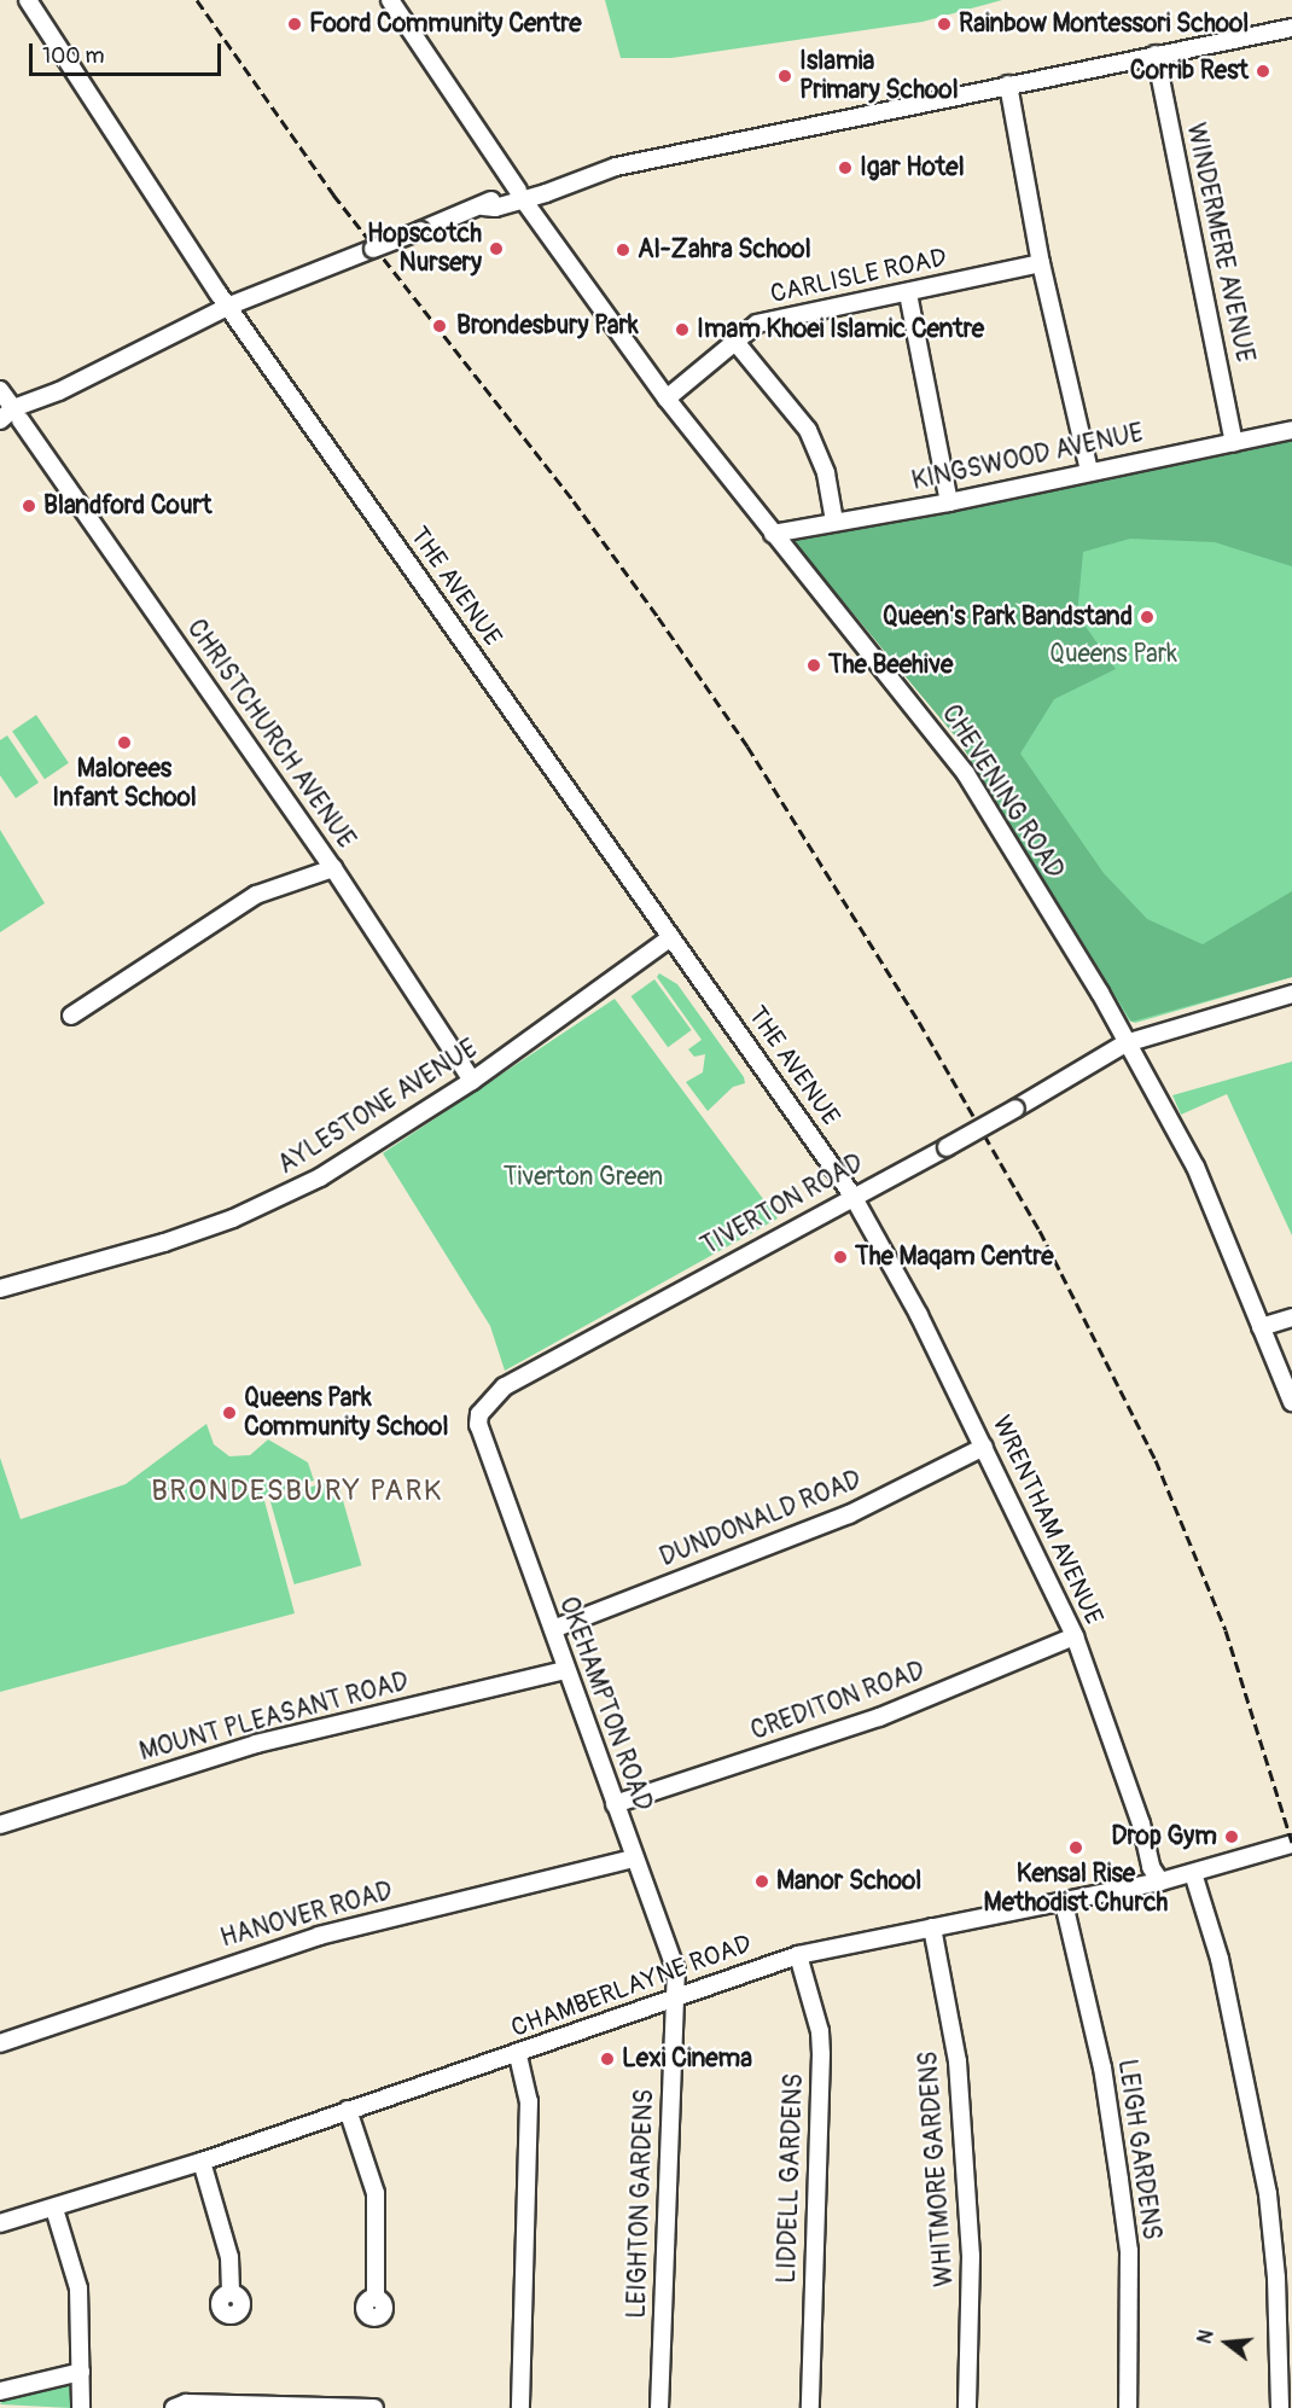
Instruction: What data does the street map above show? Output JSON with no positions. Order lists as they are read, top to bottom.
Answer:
{
  "streets": {
    "street": [
      "WINDERMERE AVENUE",
      "CARLISLE ROAD",
      "KINGSWOOD AVENUE",
      "THE AVENUE",
      "CHRISTCHURCH AVENUE",
      "CHEVENING ROAD",
      "AYLESTONE AVENUE",
      "TIVERTON ROAD",
      "DUNDONALD ROAD",
      "WRENTHAM AVENUE",
      "CREDITON ROAD",
      "OKEHAMPTON ROAD",
      "MOUNT PLEASANT ROAD",
      "HANOVER ROAD",
      "CHAMBERLAYNE ROAD",
      "LEIGH GARDENS",
      "WHITMORE GARDENS",
      "LIDDELL GARDENS",
      "LEIGHTON GARDENS"
    ]
  },
  "crossings": [
    ["WINDERMERE AVENUE", "KINGSWOOD AVENUE"],
    ["CARLISLE ROAD", "CHEVENING ROAD"],
    ["KINGSWOOD AVENUE", "CHEVENING ROAD"],
    ["THE AVENUE", "AYLESTONE AVENUE"],
    ["THE AVENUE", "TIVERTON ROAD"],
    ["THE AVENUE", "WRENTHAM AVENUE"],
    ["CHRISTCHURCH AVENUE", "AYLESTONE AVENUE"],
    ["CHEVENING ROAD", "TIVERTON ROAD"],
    ["TIVERTON ROAD", "WRENTHAM AVENUE"],
    ["TIVERTON ROAD", "OKEHAMPTON ROAD"],
    ["DUNDONALD ROAD", "WRENTHAM AVENUE"],
    ["DUNDONALD ROAD", "OKEHAMPTON ROAD"],
    ["WRENTHAM AVENUE", "CREDITON ROAD"],
    ["WRENTHAM AVENUE", "CHAMBERLAYNE ROAD"],
    ["CREDITON ROAD", "OKEHAMPTON ROAD"],
    ["OKEHAMPTON ROAD", "MOUNT PLEASANT ROAD"],
    ["OKEHAMPTON ROAD", "HANOVER ROAD"],
    ["OKEHAMPTON ROAD", "CHAMBERLAYNE ROAD"],
    ["OKEHAMPTON ROAD", "LEIGHTON GARDENS"],
    ["CHAMBERLAYNE ROAD", "LEIGH GARDENS"],
    ["CHAMBERLAYNE ROAD", "WHITMORE GARDENS"],
    ["CHAMBERLAYNE ROAD", "LIDDELL GARDENS"],
    ["CHAMBERLAYNE ROAD", "LEIGHTON GARDENS"]
  ],
  "districts": ["BRONDESBURY PARK"],
  "parks": ["Queens Park", "Tiverton Green"],
  "places": [
    "Foord Community Centre",
    "Rainbow Montessori School",
    "Corrib Rest",
    "Islamia Primary School",
    "Igar Hotel",
    "Hopscotch Nursery",
    "Al-Zahra School",
    "Brondesbury Park",
    "Imam Khoei Islamic Centre",
    "Blandford Court",
    "Queen's Park Bandstand",
    "The Beehive",
    "Malorees Infant School",
    "The Maqam Centre",
    "Queens Park Community School",
    "Drop Gym",
    "Kensal Rise Methodist Church",
    "Manor School",
    "Lexi Cinema"
  ],
  "scale_bar": "100 m",
  "north": "left"
}
